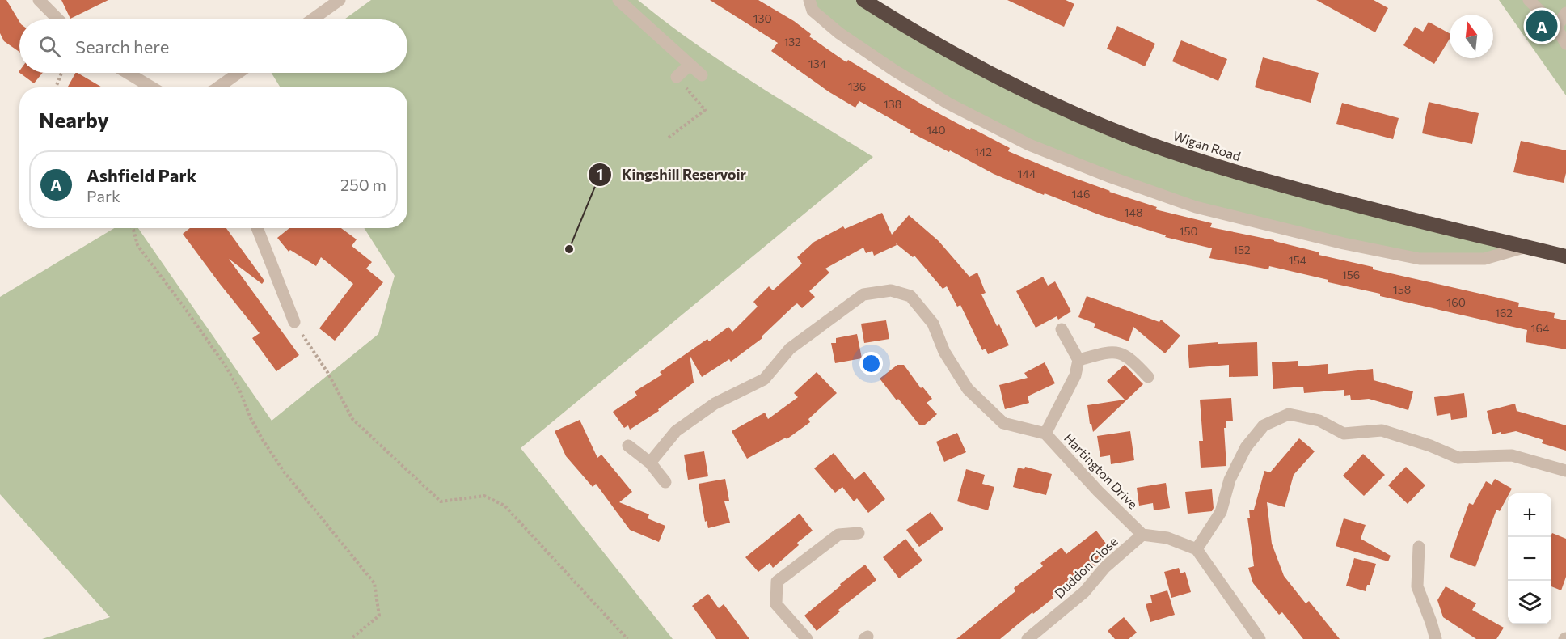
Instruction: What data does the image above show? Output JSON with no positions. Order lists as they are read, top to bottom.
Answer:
{
  "streets": {
    "highway": ["Wigan Road"],
    "street": ["Hartington Drive", "Duddon Close"]
  },
  "crossings": [
    ["Hartington Drive", "Duddon Close"]
  ],
  "places": ["Kingshill Reservoir"],
  "house_numbers": [
    "130",
    "132",
    "134",
    "136",
    "138",
    "140",
    "142",
    "144",
    "146",
    "148",
    "150",
    "152",
    "154",
    "156",
    "158",
    "160",
    "162",
    "164"
  ],
  "north": "top",
  "page": {
    "pins": "A",
    "search": "Search here",
    "heading": "Nearby",
    "list": [
      {
        "mark": "A",
        "name": "Ashfield Park",
        "note": "Park",
        "value": "250 m"
      }
    ],
    "map_buttons": ["+", "−"]
  }
}
